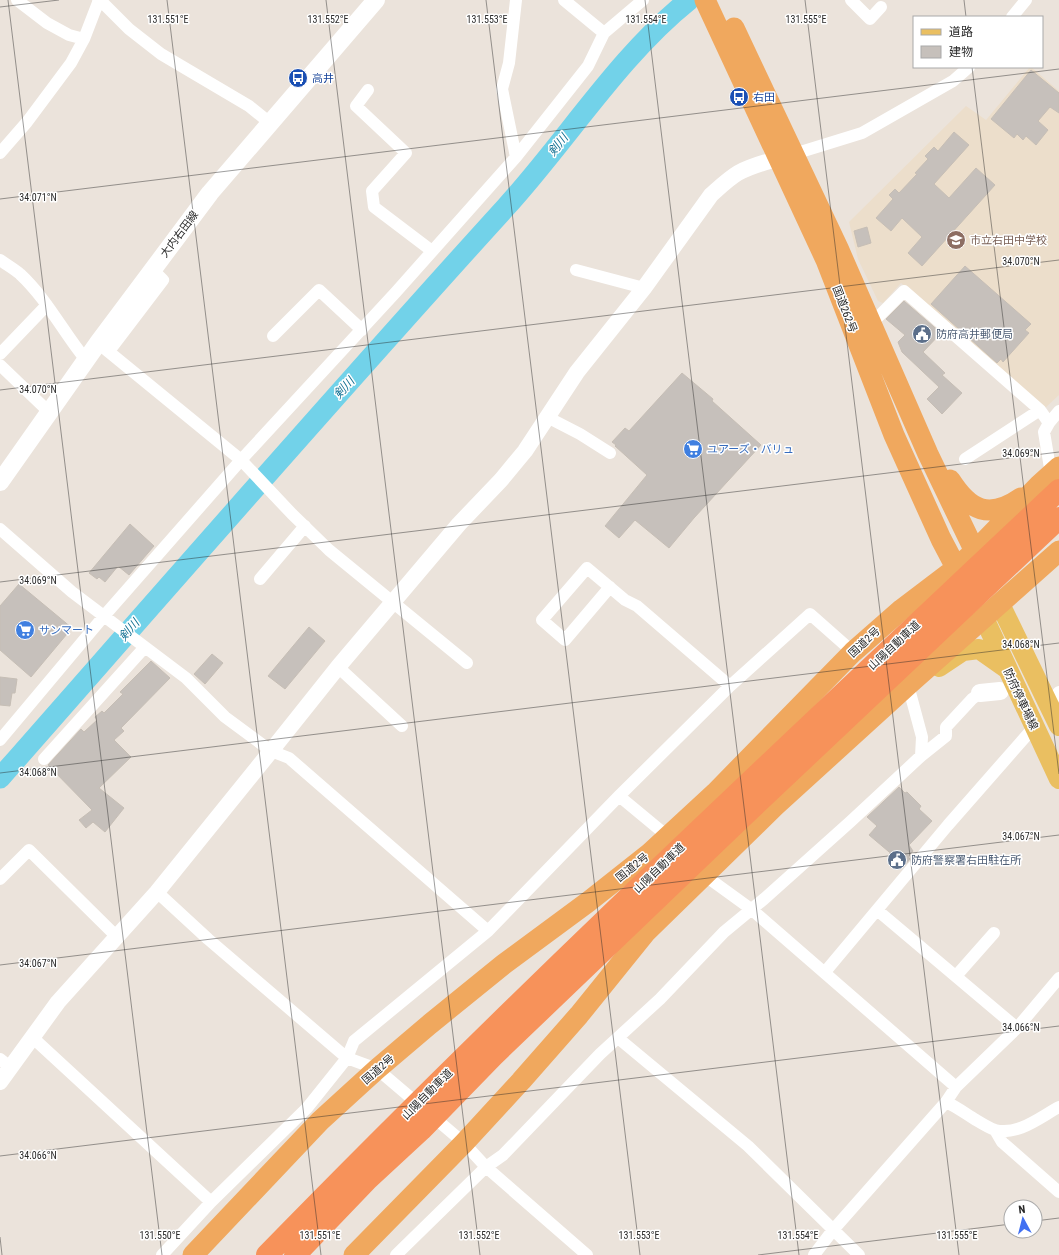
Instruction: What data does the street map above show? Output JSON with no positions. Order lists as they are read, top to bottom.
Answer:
{
  "streets": {
    "highway": ["国道262号", "国道2号", "山陽自動車道"],
    "main road": ["大内右田線", "防府停車場線"]
  },
  "crossings": [
    ["国道262号", "国道2号"],
    ["国道262号", "防府停車場線"],
    ["国道2号", "山陽自動車道"]
  ],
  "water": ["剣川"],
  "places": {
    "bus stop": ["高井", "右田"],
    "school or university": ["市立右田中学校"],
    "public building": ["防府高井郵便局", "防府警察署右田駐在所"],
    "supermarket": ["ユアーズ・バリュ", "サンマート"]
  },
  "legend": ["道路", "建物"],
  "north": "top",
  "coordinates": [
    "131.551°E",
    "131.552°E",
    "131.553°E",
    "131.554°E",
    "131.555°E",
    "34.071°N",
    "34.070°N",
    "34.069°N",
    "34.068°N",
    "34.067°N",
    "34.066°N",
    "131.550°E"
  ]
}
